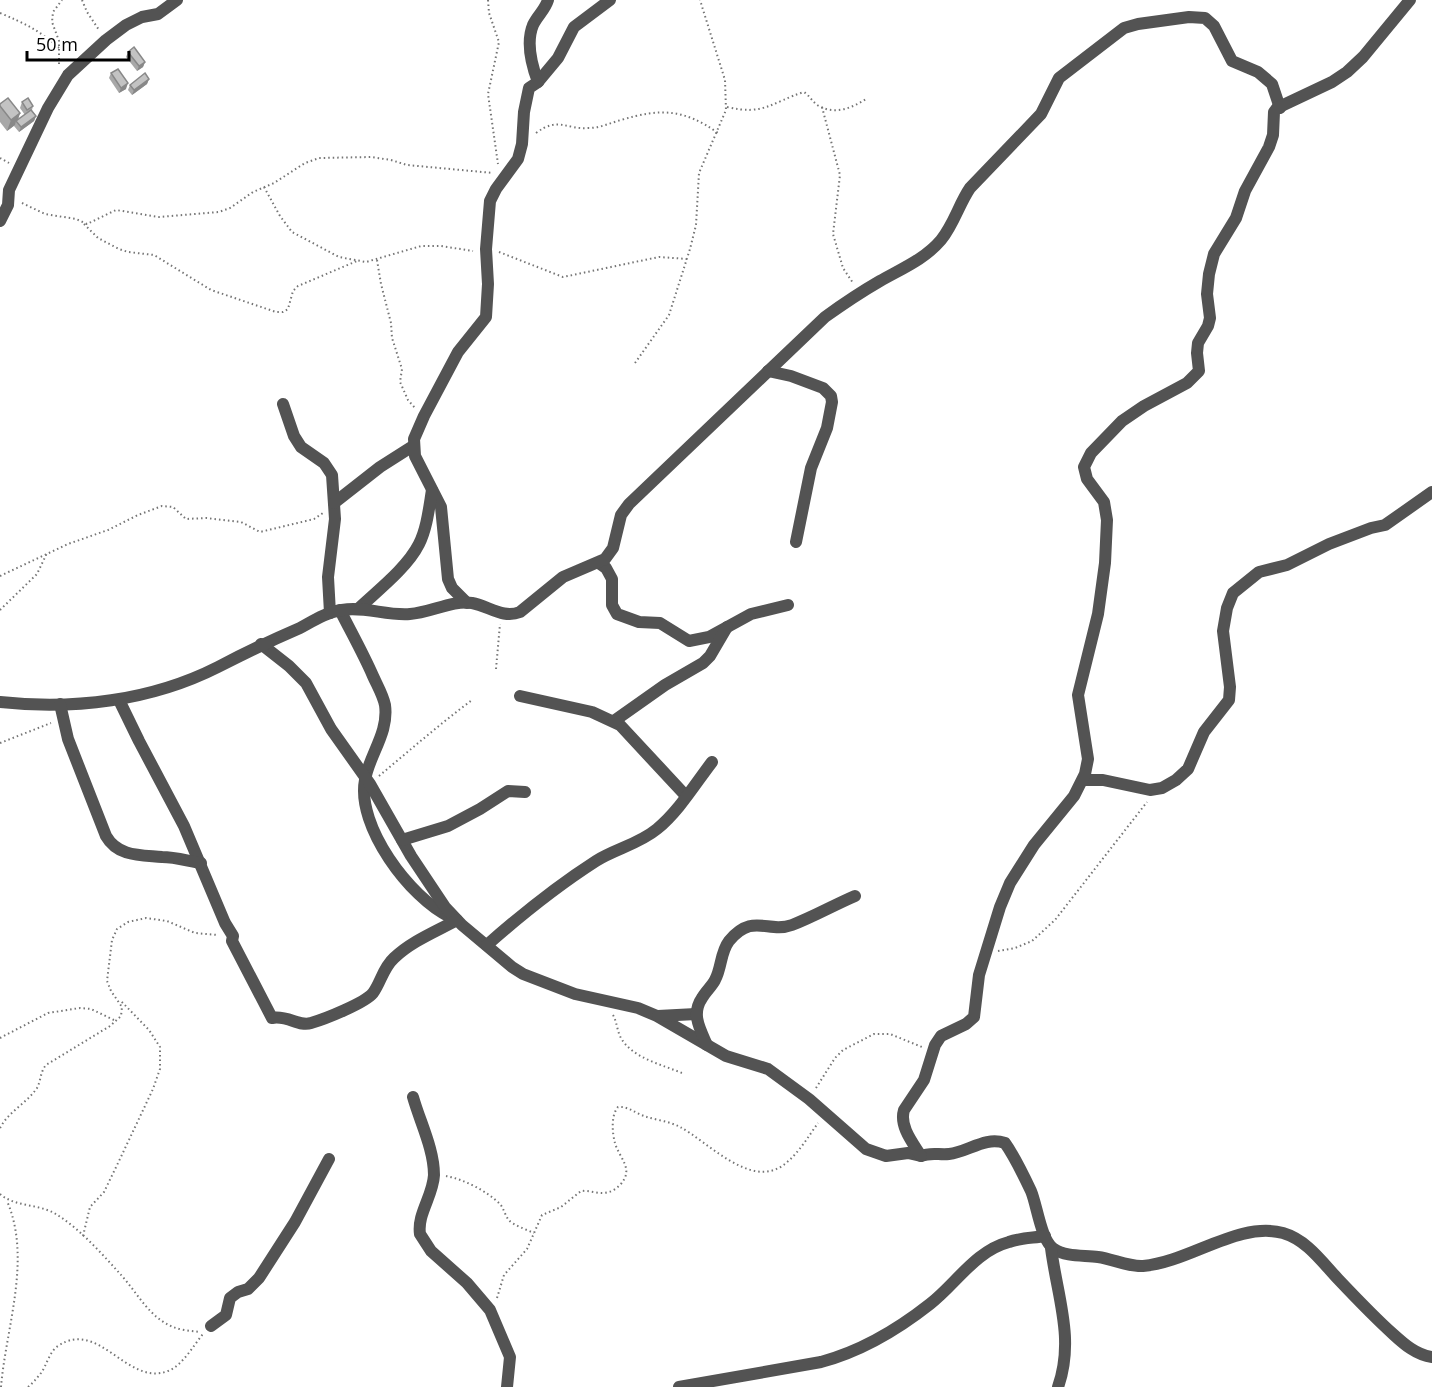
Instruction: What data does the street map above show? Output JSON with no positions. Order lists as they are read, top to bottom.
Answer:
{
  "scale_bar": "50 m"
}
